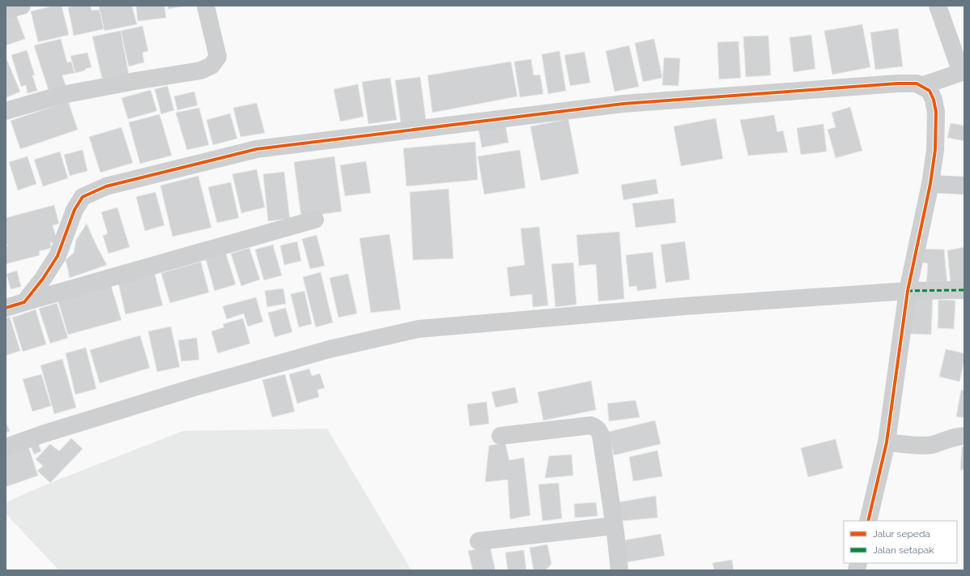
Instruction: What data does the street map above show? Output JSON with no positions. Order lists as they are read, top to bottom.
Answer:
{
  "legend": ["Jalur sepeda", "Jalan setapak"]
}
